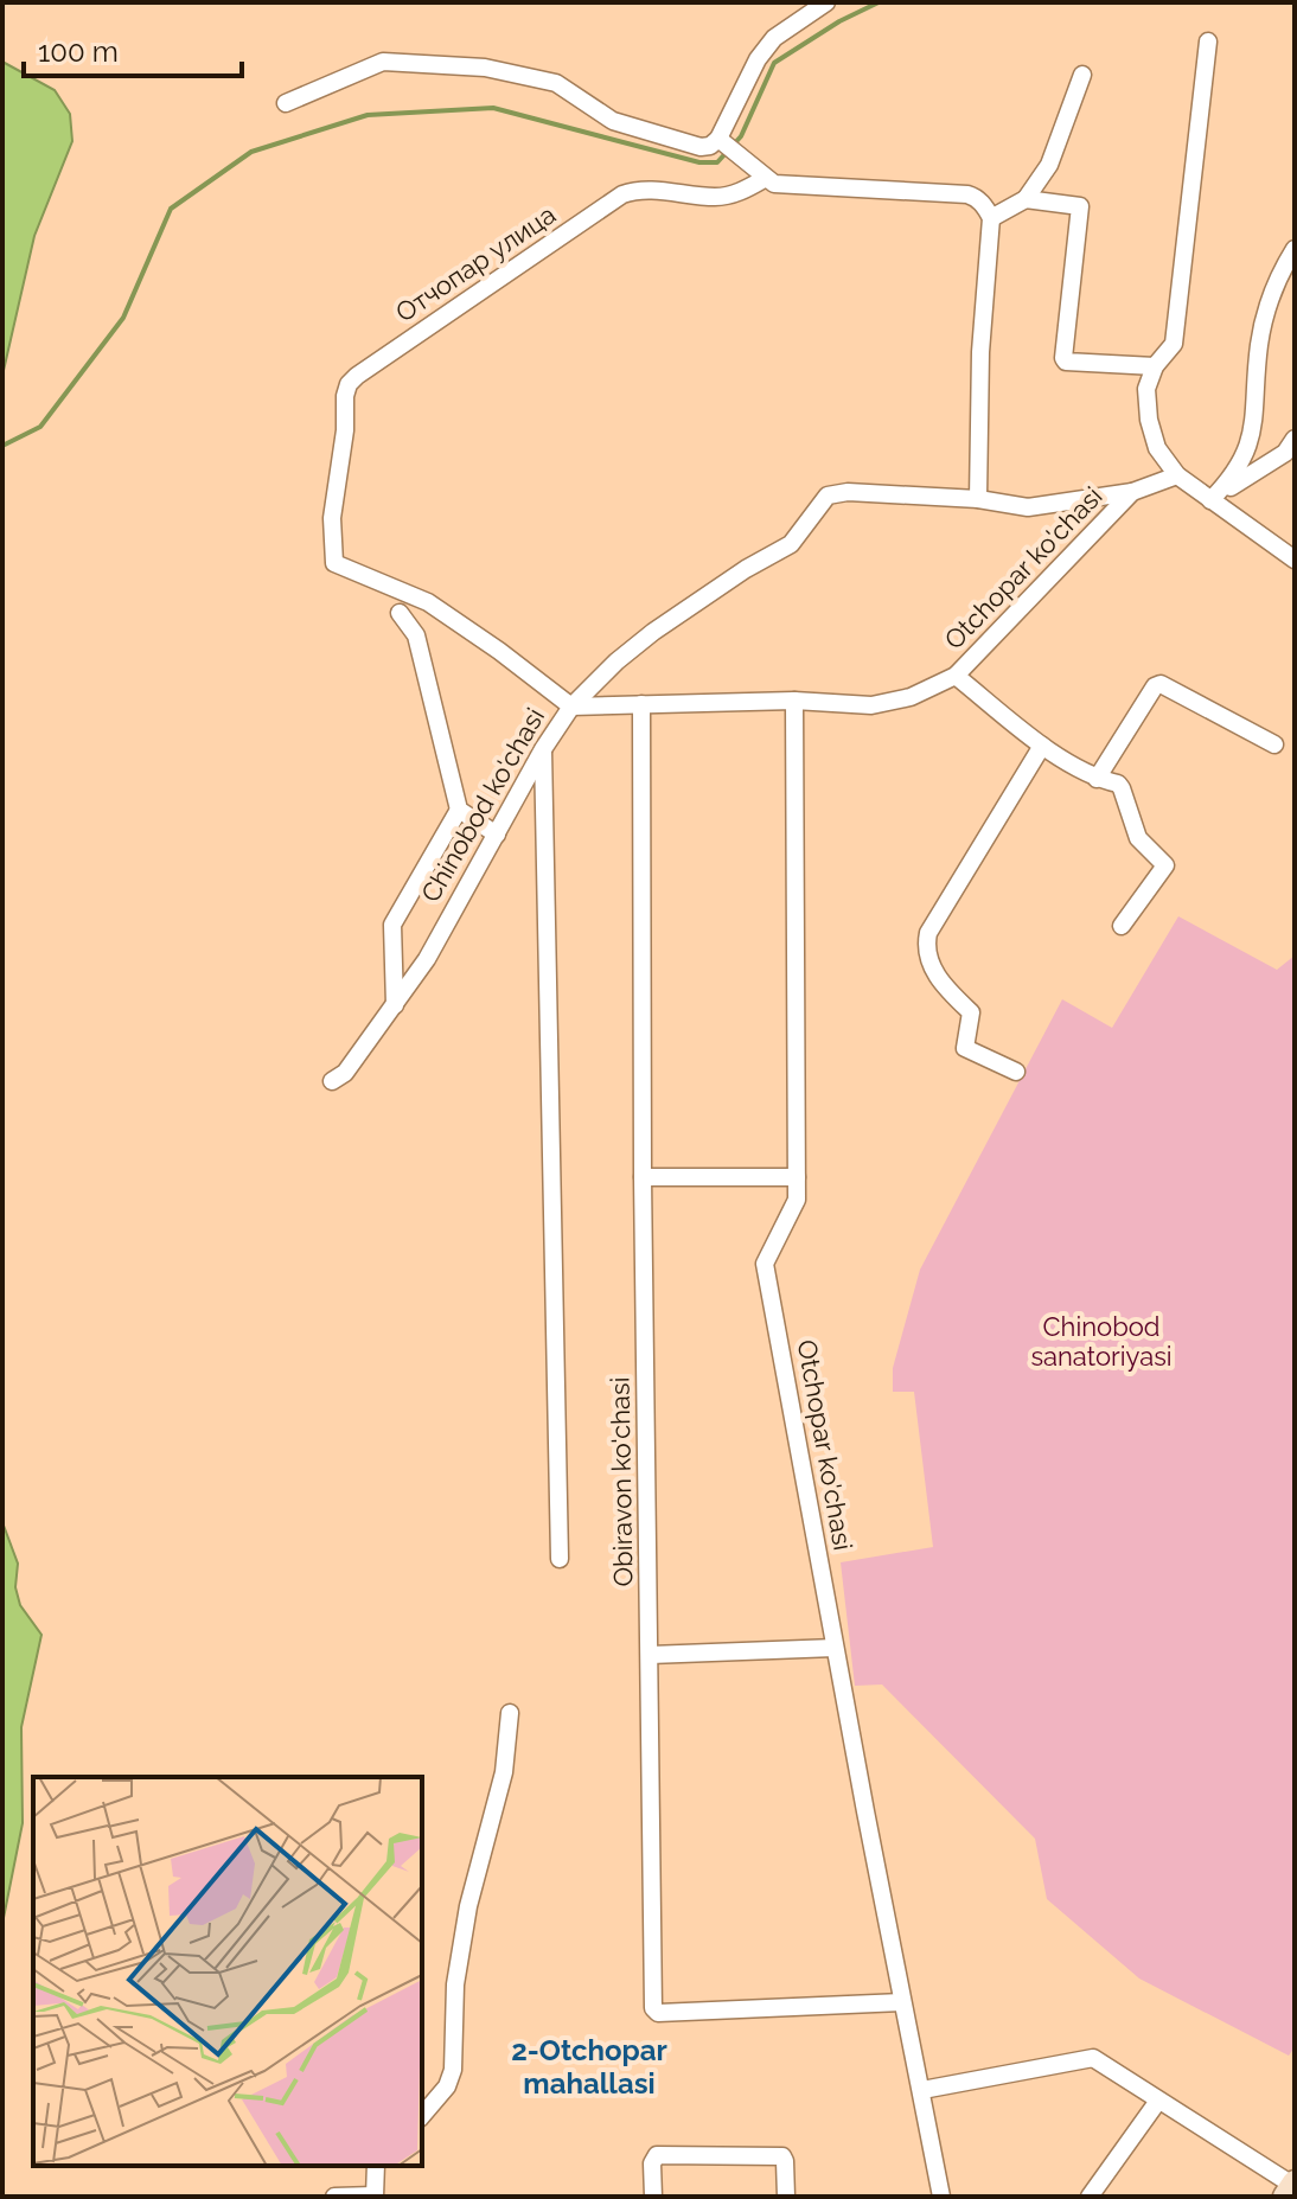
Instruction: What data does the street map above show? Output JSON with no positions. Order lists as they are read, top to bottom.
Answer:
{
  "streets": {
    "street": [
      "Отчопар улица",
      "Otchopar ko'chasi",
      "Chinobod ko'chasi",
      "Obiravon ko'chasi"
    ]
  },
  "crossings": [
    ["Отчопар улица", "Otchopar ko'chasi"],
    ["Отчопар улица", "Chinobod ko'chasi"],
    ["Otchopar ko'chasi", "Chinobod ko'chasi"],
    ["Otchopar ko'chasi", "Obiravon ko'chasi"]
  ],
  "districts": ["2-Otchopar mahallasi"],
  "parks": ["Chinobod sanatoriyasi"],
  "scale_bar": "100 m"
}
